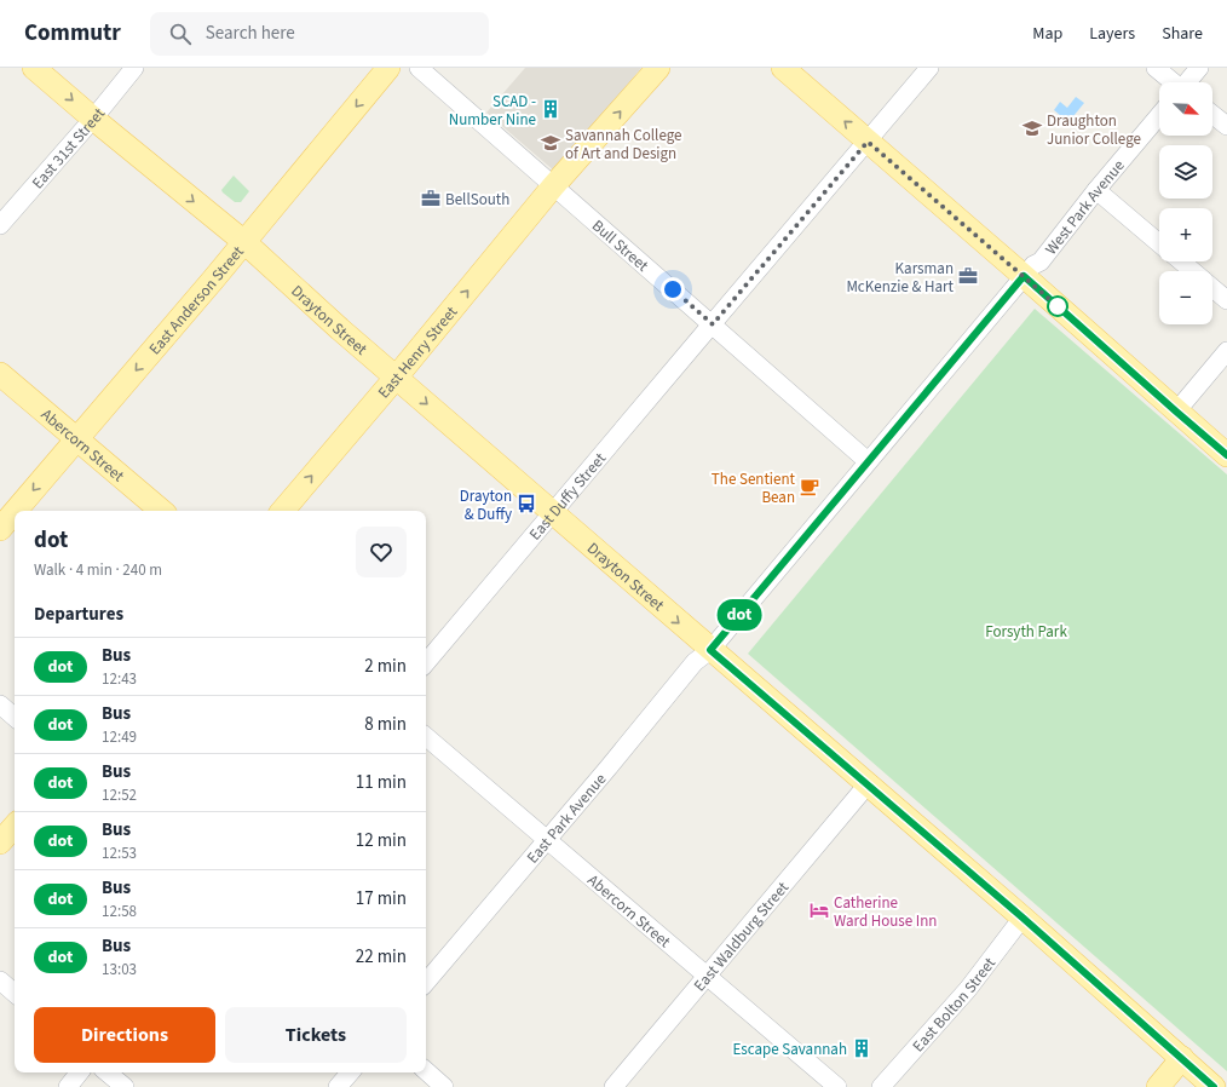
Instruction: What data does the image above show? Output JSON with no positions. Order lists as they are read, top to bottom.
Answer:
{
  "streets": {
    "main road": [
      "East Anderson Street",
      "Drayton Street",
      "East Henry Street",
      "Abercorn Street"
    ],
    "street": [
      "East 31st Street",
      "West Park Avenue",
      "Bull Street",
      "East Duffy Street",
      "East Park Avenue",
      "East Waldburg Street",
      "East Bolton Street"
    ]
  },
  "crossings": [
    ["East 31st Street", "Drayton Street"],
    ["West Park Avenue", "Bull Street"],
    ["West Park Avenue", "East Park Avenue"],
    ["Bull Street", "East Henry Street"],
    ["Bull Street", "East Duffy Street"],
    ["Bull Street", "East Park Avenue"],
    ["East Anderson Street", "Drayton Street"],
    ["East Anderson Street", "Abercorn Street"],
    ["Drayton Street", "East Henry Street"],
    ["Drayton Street", "East Duffy Street"],
    ["Drayton Street", "East Park Avenue"],
    ["Drayton Street", "East Waldburg Street"],
    ["Drayton Street", "East Bolton Street"],
    ["Abercorn Street", "East Park Avenue"],
    ["Abercorn Street", "East Waldburg Street"]
  ],
  "one_way": ["East Anderson Street", "Drayton Street", "East Henry Street"],
  "parks": ["Forsyth Park"],
  "places": {
    "building": ["SCAD - Number Nine", "Escape Savannah"],
    "school or university": ["Draughton Junior College", "Savannah College of Art and Design"],
    "office": ["BellSouth", "Karsman McKenzie & Hart"],
    "cafe": ["The Sentient Bean"],
    "bus stop": ["Drayton & Duffy"],
    "hotel": ["Catherine Ward House Inn"]
  },
  "lines": ["bus line dot"],
  "north": "bottom right",
  "page": {
    "header": "Commutr",
    "search": "Search here",
    "nav": ["Map", "Layers", "Share"],
    "on_map": "dot",
    "map_buttons": ["+", "−"],
    "heading": [
      ["dot", "Walk · 4 min · 240 m"],
      "Departures"
    ],
    "list": [
      {
        "mark": "dot",
        "name": "Bus",
        "note": "12:43",
        "value": "2 min"
      },
      {
        "mark": "dot",
        "name": "Bus",
        "note": "12:49",
        "value": "8 min"
      },
      {
        "mark": "dot",
        "name": "Bus",
        "note": "12:52",
        "value": "11 min"
      },
      {
        "mark": "dot",
        "name": "Bus",
        "note": "12:53",
        "value": "12 min"
      },
      {
        "mark": "dot",
        "name": "Bus",
        "note": "12:58",
        "value": "17 min"
      },
      {
        "mark": "dot",
        "name": "Bus",
        "note": "13:03",
        "value": "22 min"
      }
    ],
    "buttons": ["Directions", "Tickets"]
  }
}
